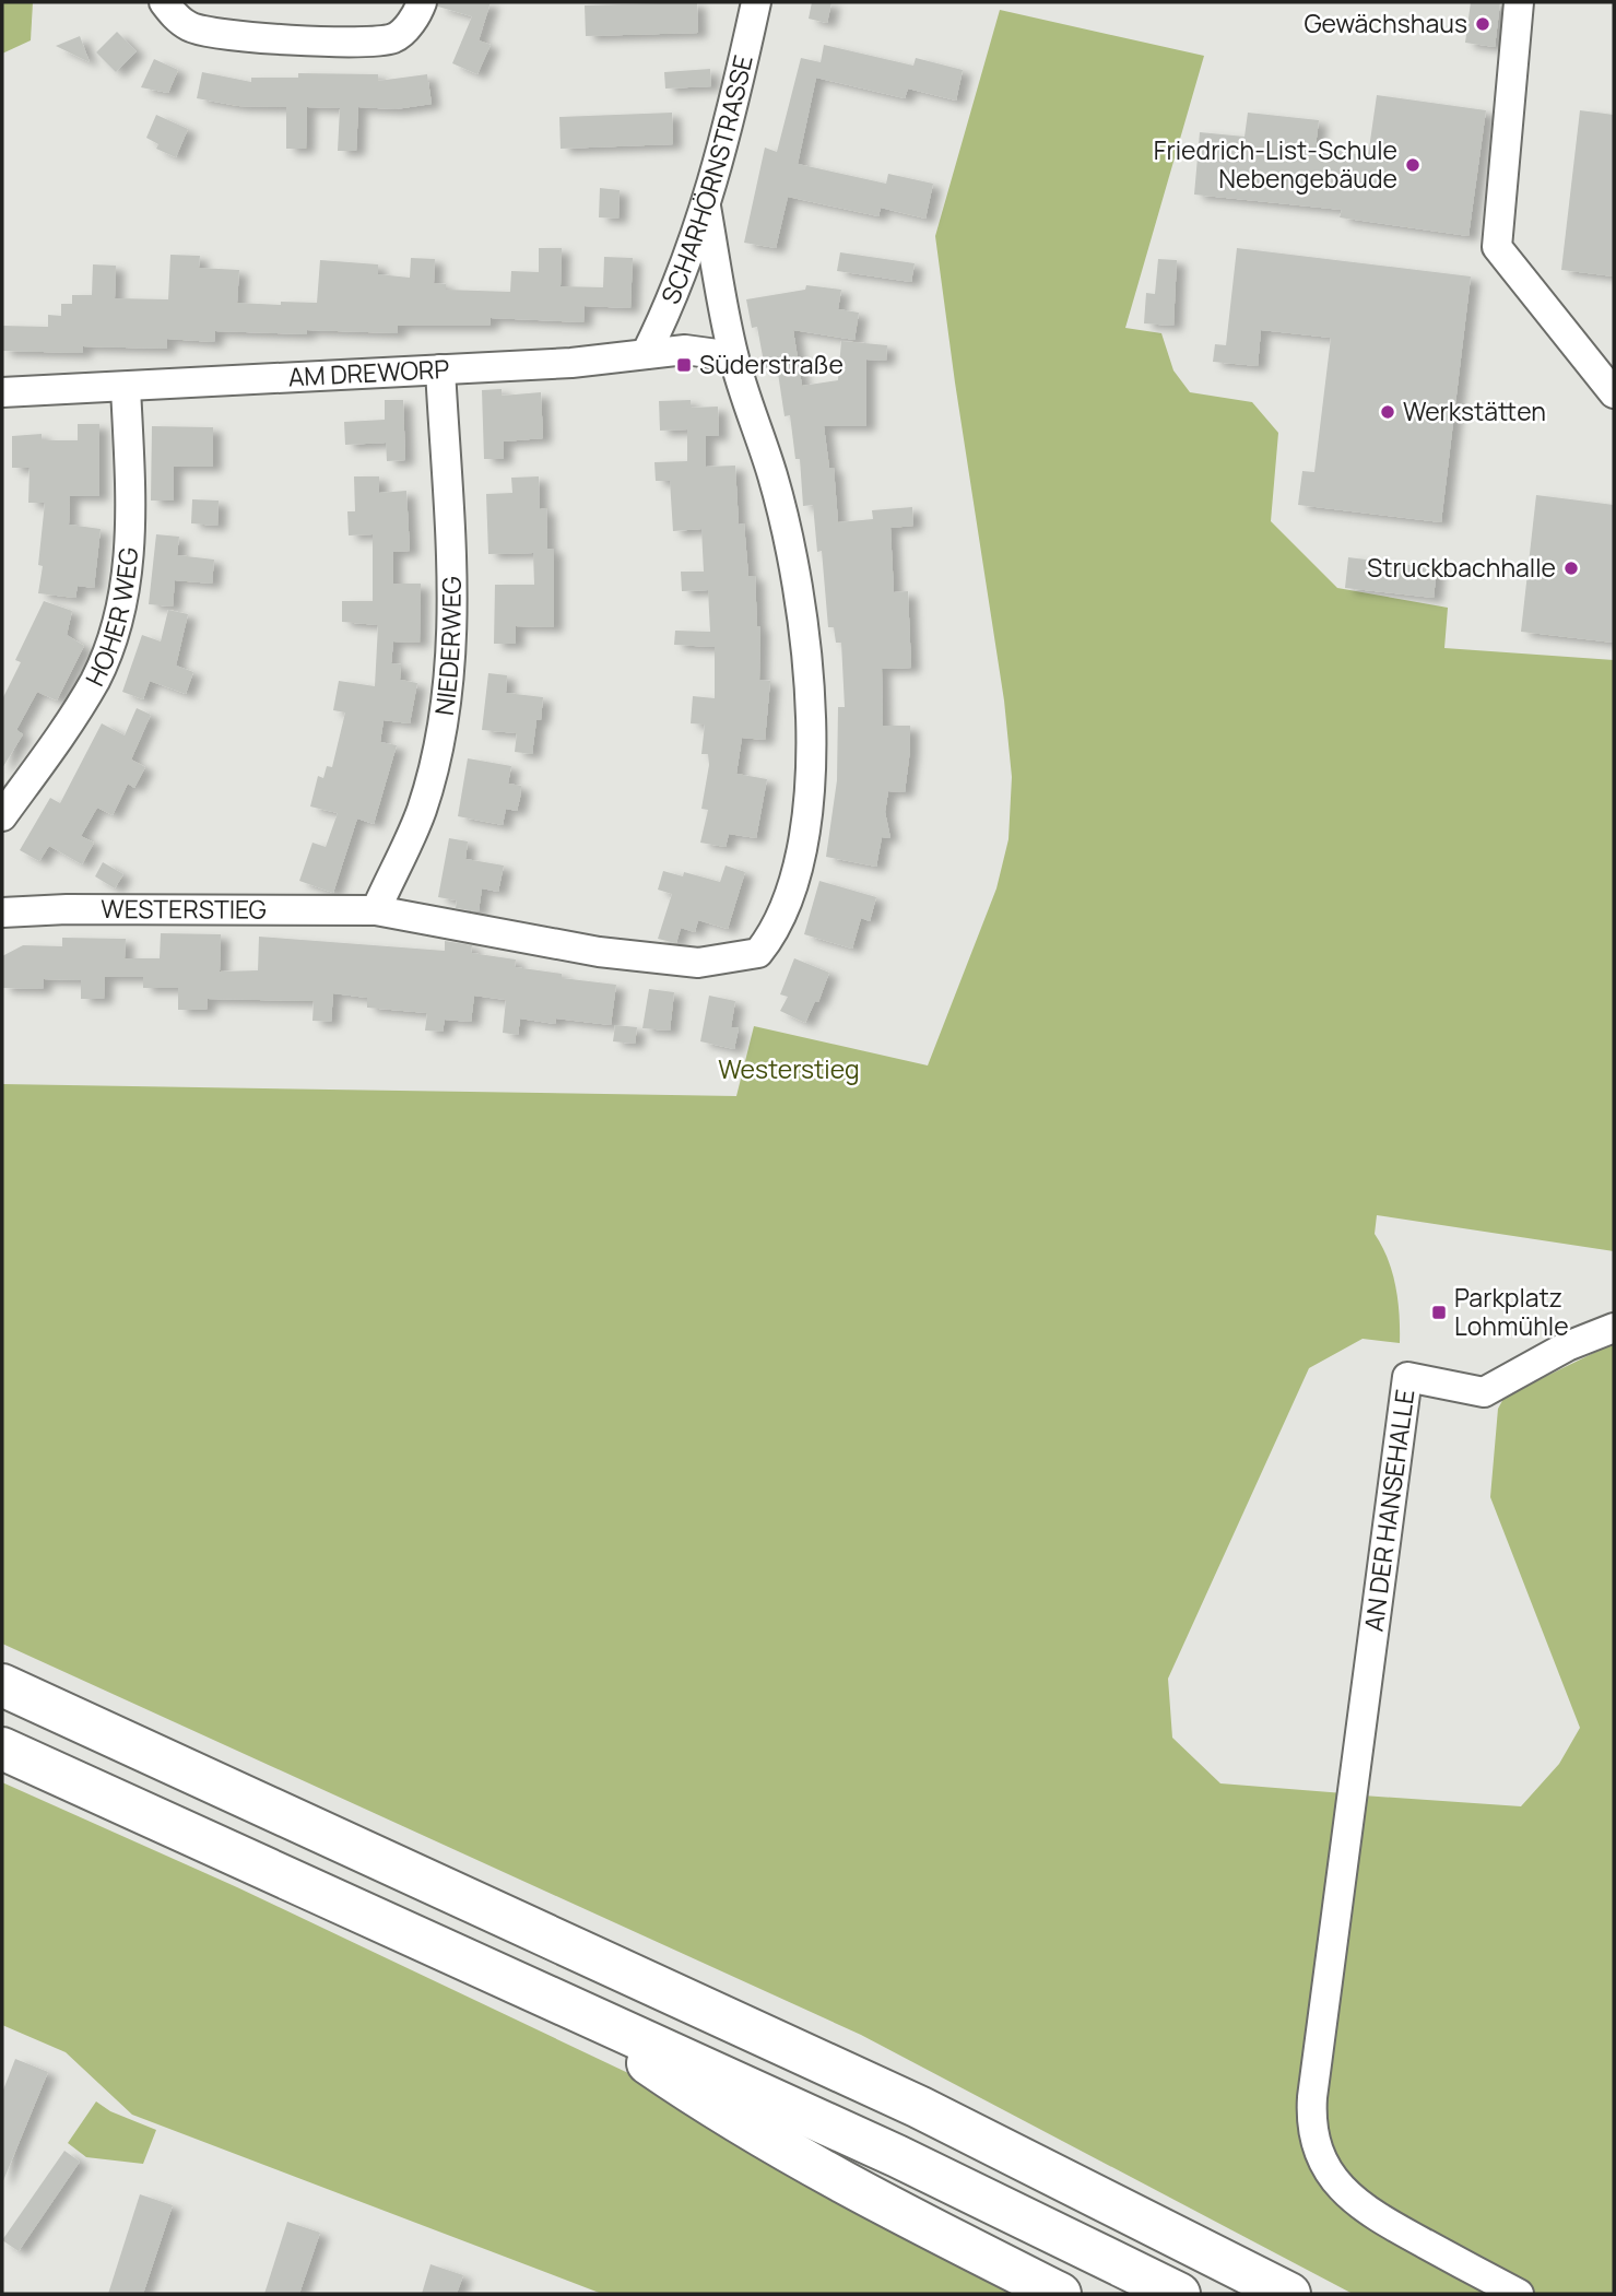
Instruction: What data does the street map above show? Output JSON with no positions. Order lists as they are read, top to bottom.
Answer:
{
  "streets": {
    "street": [
      "SCHARHÖRNSTRASSE",
      "AM DREWORP",
      "HOHER WEG",
      "NIEDERWEG",
      "WESTERSTIEG",
      "AN DER HANSEHALLE"
    ]
  },
  "crossings": [
    ["SCHARHÖRNSTRASSE", "AM DREWORP"],
    ["AM DREWORP", "HOHER WEG"],
    ["AM DREWORP", "NIEDERWEG"],
    ["AM DREWORP", "WESTERSTIEG"],
    ["NIEDERWEG", "WESTERSTIEG"]
  ],
  "parks": ["Westerstieg"],
  "places": {
    "other": [
      "Gewächshaus",
      "Friedrich-List-Schule Nebengebäude",
      "Werkstätten",
      "Struckbachhalle"
    ],
    "transit": ["Süderstraße", "Parkplatz Lohmühle"]
  }
}
